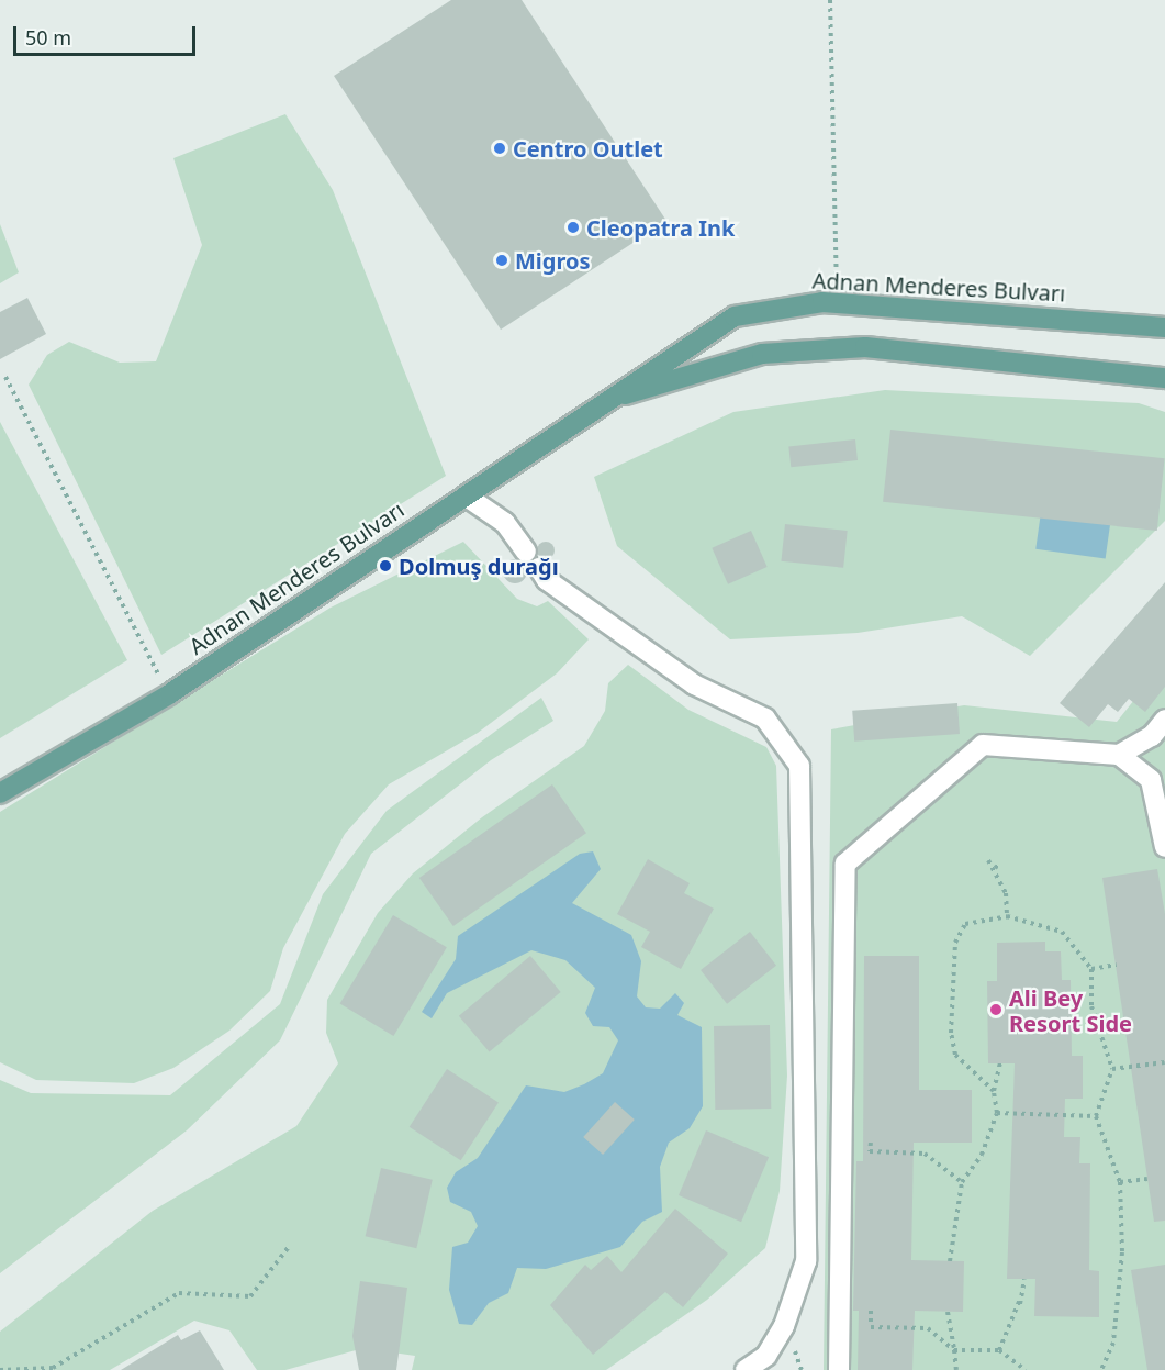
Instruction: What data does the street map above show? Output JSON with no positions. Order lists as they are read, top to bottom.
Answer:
{
  "streets": {
    "main road": ["Adnan Menderes Bulvarı"]
  },
  "places": [
    "Centro Outlet",
    "Cleopatra Ink",
    "Migros",
    "Dolmuş durağı",
    "Ali Bey Resort Side"
  ],
  "scale_bar": "50 m"
}
